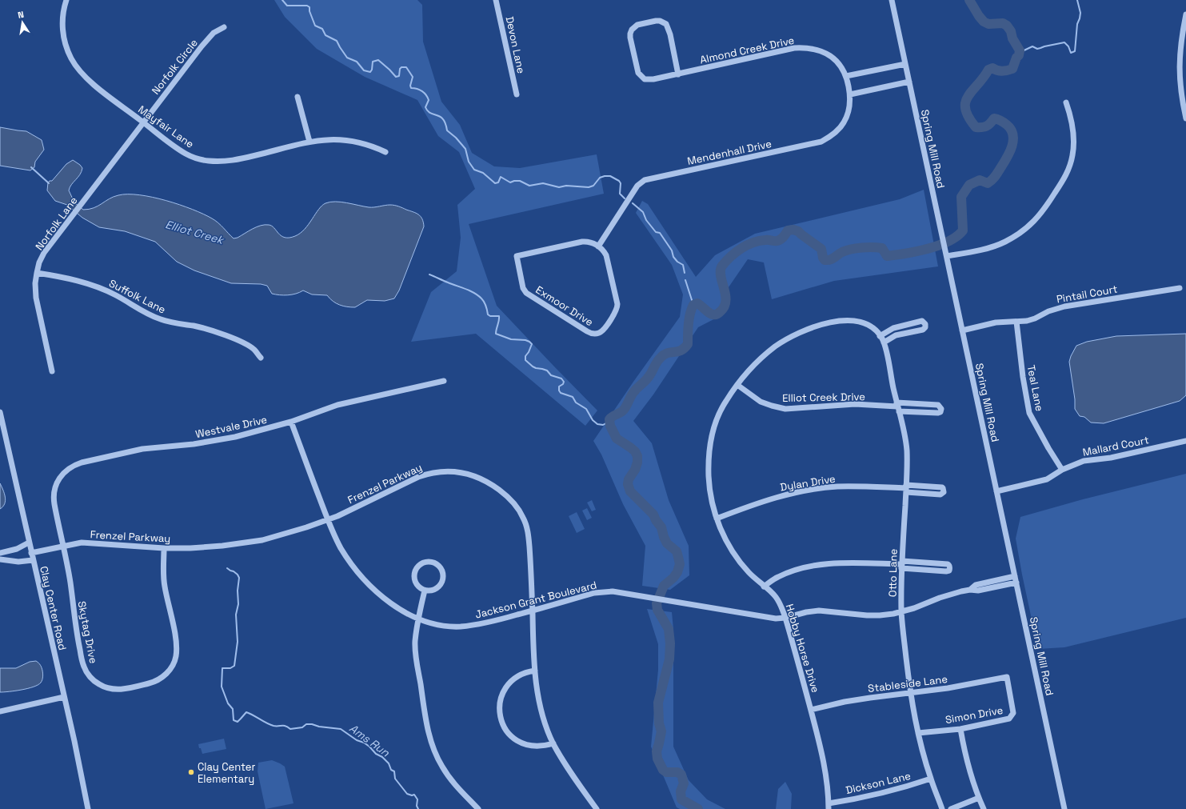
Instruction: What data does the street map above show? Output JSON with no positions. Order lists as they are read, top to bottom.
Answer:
{
  "streets": {
    "street": [
      "Devon Lane",
      "Almond Creek Drive",
      "Norfolk Circle",
      "Mayfair Lane",
      "Spring Mill Road",
      "Mendenhall Drive",
      "Norfolk Lane",
      "Pintail Court",
      "Suffolk Lane",
      "Exmoor Drive",
      "Teal Lane",
      "Elliot Creek Drive",
      "Westvale Drive",
      "Mallard Court",
      "Dylan Drive",
      "Frenzel Parkway",
      "Otto Lane",
      "Jackson Grant Boulevard",
      "Clay Center Road",
      "Skytag Drive",
      "Hobby Horse Drive",
      "Stableside Lane",
      "Simon Drive",
      "Dickson Lane"
    ]
  },
  "crossings": [
    ["Almond Creek Drive", "Mendenhall Drive"],
    ["Norfolk Circle", "Mayfair Lane"],
    ["Norfolk Circle", "Norfolk Lane"],
    ["Mayfair Lane", "Norfolk Lane"],
    ["Spring Mill Road", "Pintail Court"],
    ["Spring Mill Road", "Mallard Court"],
    ["Spring Mill Road", "Jackson Grant Boulevard"],
    ["Mendenhall Drive", "Exmoor Drive"],
    ["Norfolk Lane", "Suffolk Lane"],
    ["Pintail Court", "Teal Lane"],
    ["Teal Lane", "Mallard Court"],
    ["Elliot Creek Drive", "Otto Lane"],
    ["Elliot Creek Drive", "Hobby Horse Drive"],
    ["Westvale Drive", "Jackson Grant Boulevard"],
    ["Westvale Drive", "Skytag Drive"],
    ["Dylan Drive", "Otto Lane"],
    ["Dylan Drive", "Hobby Horse Drive"],
    ["Frenzel Parkway", "Jackson Grant Boulevard"],
    ["Frenzel Parkway", "Clay Center Road"],
    ["Frenzel Parkway", "Skytag Drive"],
    ["Otto Lane", "Jackson Grant Boulevard"],
    ["Otto Lane", "Hobby Horse Drive"],
    ["Otto Lane", "Stableside Lane"],
    ["Otto Lane", "Simon Drive"],
    ["Otto Lane", "Dickson Lane"],
    ["Jackson Grant Boulevard", "Hobby Horse Drive"],
    ["Hobby Horse Drive", "Stableside Lane"],
    ["Hobby Horse Drive", "Dickson Lane"],
    ["Stableside Lane", "Simon Drive"]
  ],
  "water": ["Elliot Creek", "Ams Run"],
  "places": ["Clay Center Elementary"],
  "north": "top"
}
